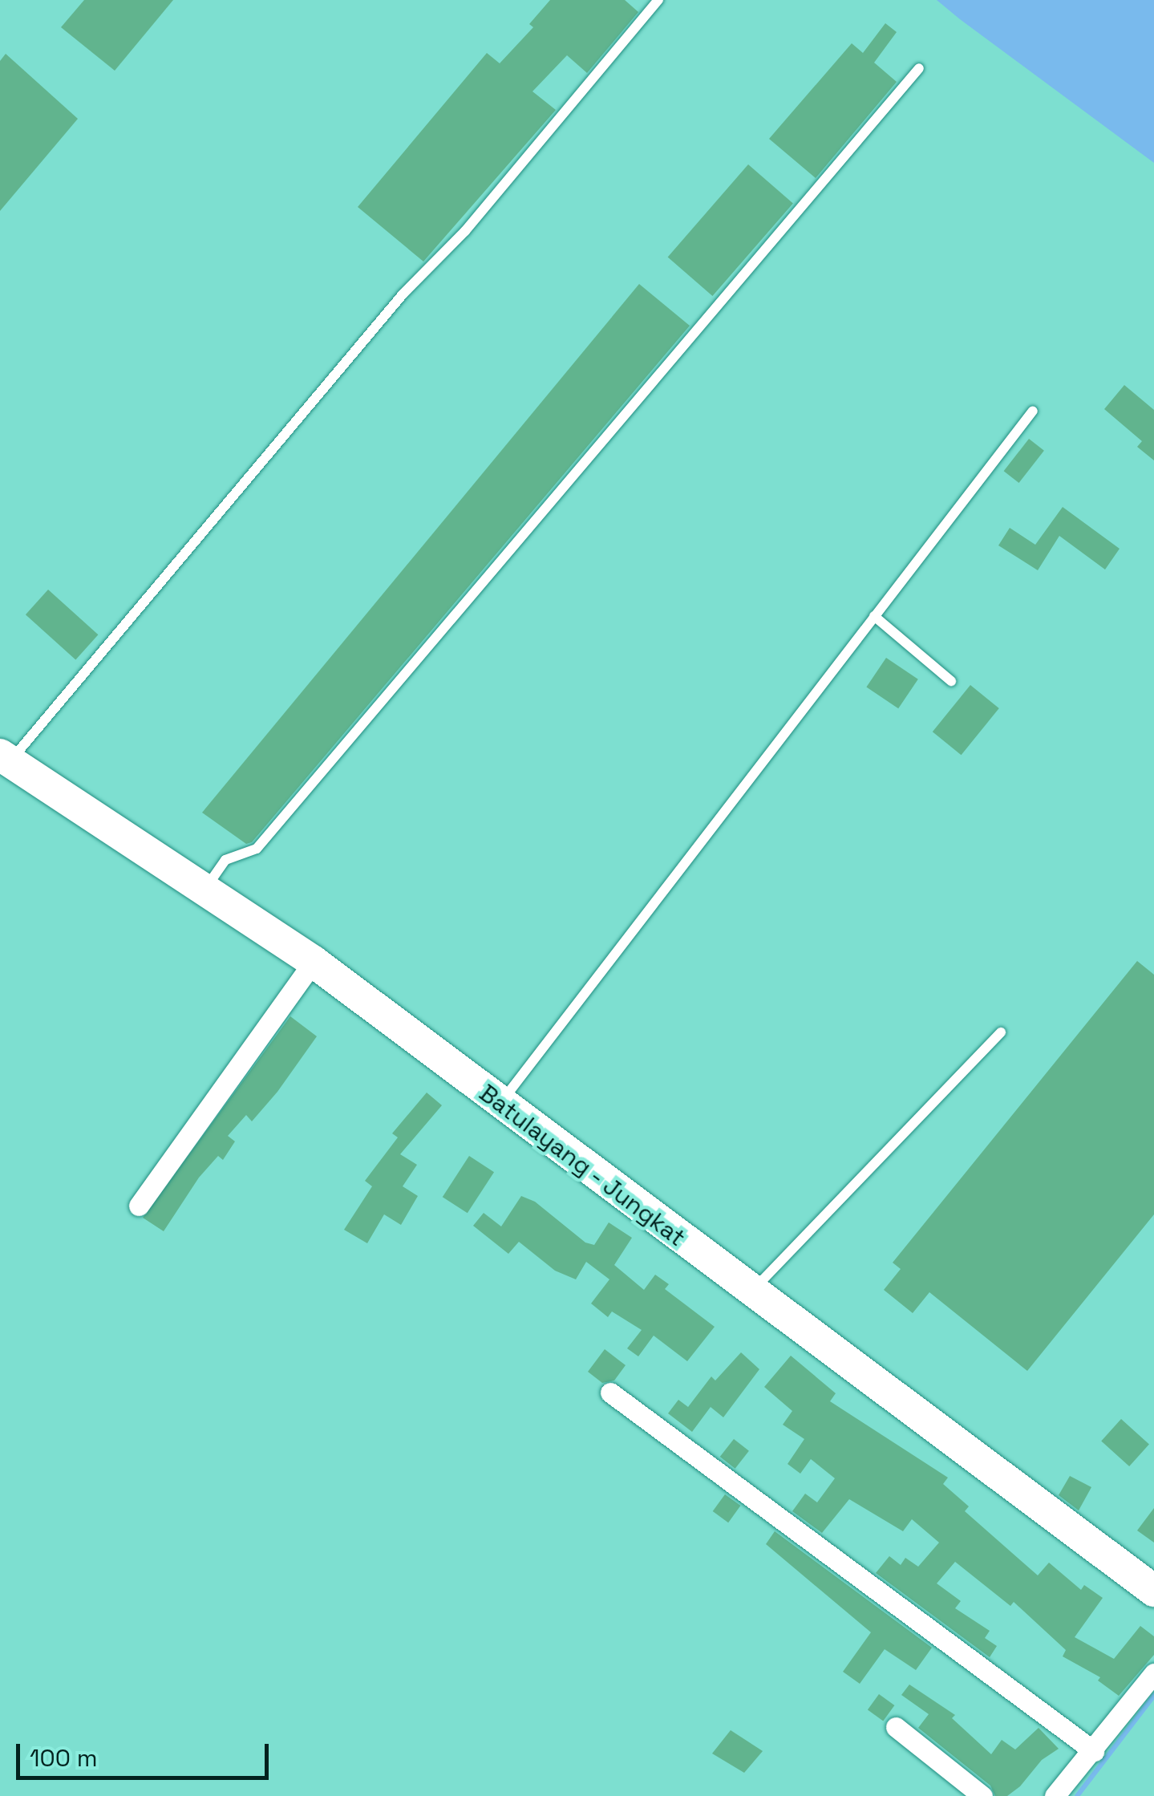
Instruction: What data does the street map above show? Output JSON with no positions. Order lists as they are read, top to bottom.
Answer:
{
  "streets": {
    "highway": ["Batulayang - Jungkat"]
  },
  "scale_bar": "100 m"
}
